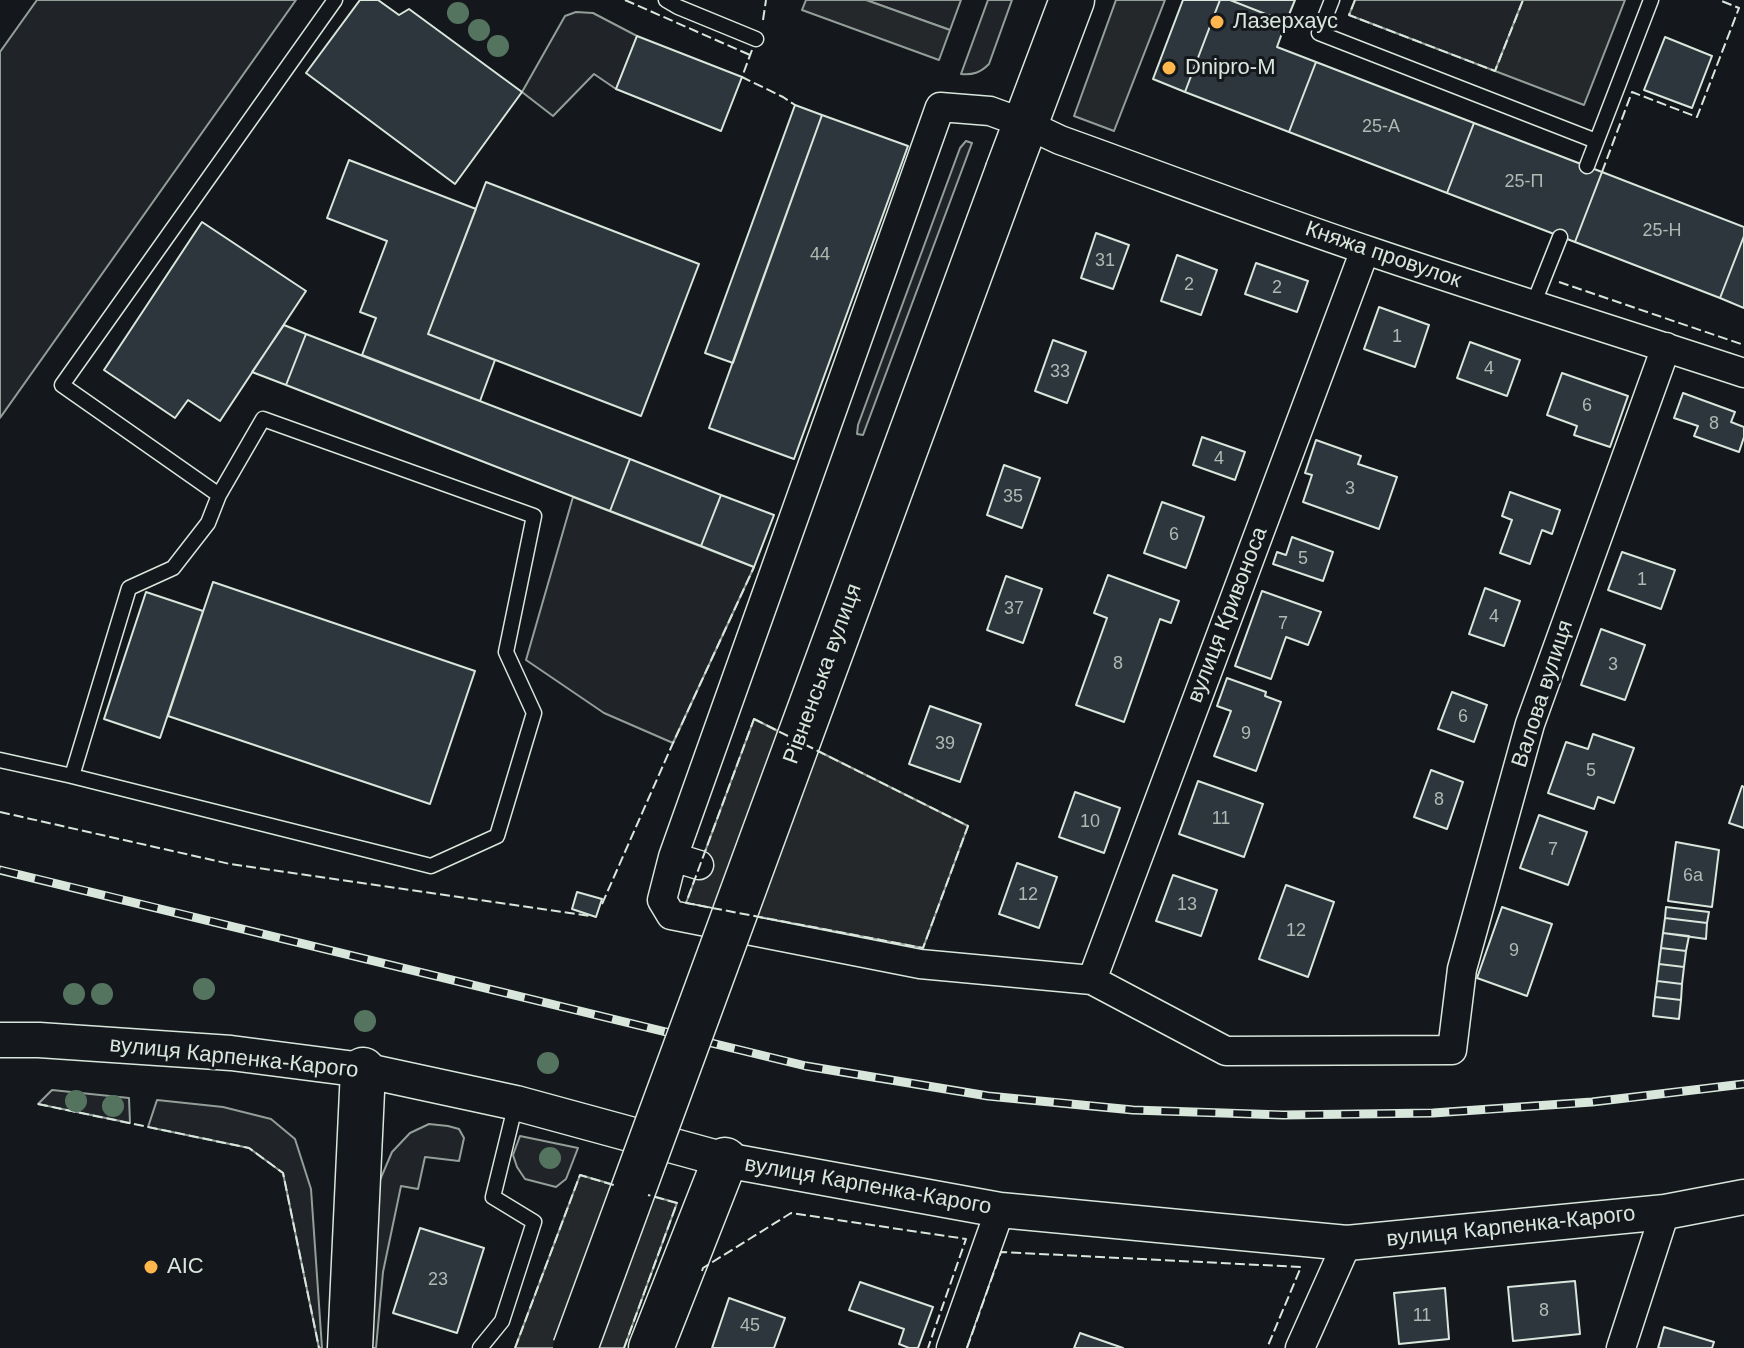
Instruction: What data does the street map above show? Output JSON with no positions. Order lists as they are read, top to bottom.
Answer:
{
  "streets": {
    "main road": ["Рівненська вулиця"],
    "street": [
      "Княжа провулок",
      "вулиця Кривоноса",
      "Валова вулиця",
      "вулиця Карпенка-Карого"
    ]
  },
  "crossings": [
    ["Княжа провулок", "вулиця Кривоноса"],
    ["Княжа провулок", "Рівненська вулиця"],
    ["Княжа провулок", "Валова вулиця"],
    ["вулиця Кривоноса", "Валова вулиця"]
  ],
  "places": ["Лазерхаус", "Dnipro-M", "АІС"],
  "house_numbers": [
    "25-А",
    "25-П",
    "25-Н",
    "44",
    "31",
    "2",
    "2",
    "1",
    "4",
    "33",
    "6",
    "8",
    "4",
    "3",
    "35",
    "6",
    "5",
    "1",
    "37",
    "4",
    "7",
    "8",
    "3",
    "6",
    "9",
    "39",
    "5",
    "8",
    "11",
    "10",
    "7",
    "6а",
    "12",
    "13",
    "12",
    "9",
    "23",
    "8",
    "11",
    "45"
  ]
}
